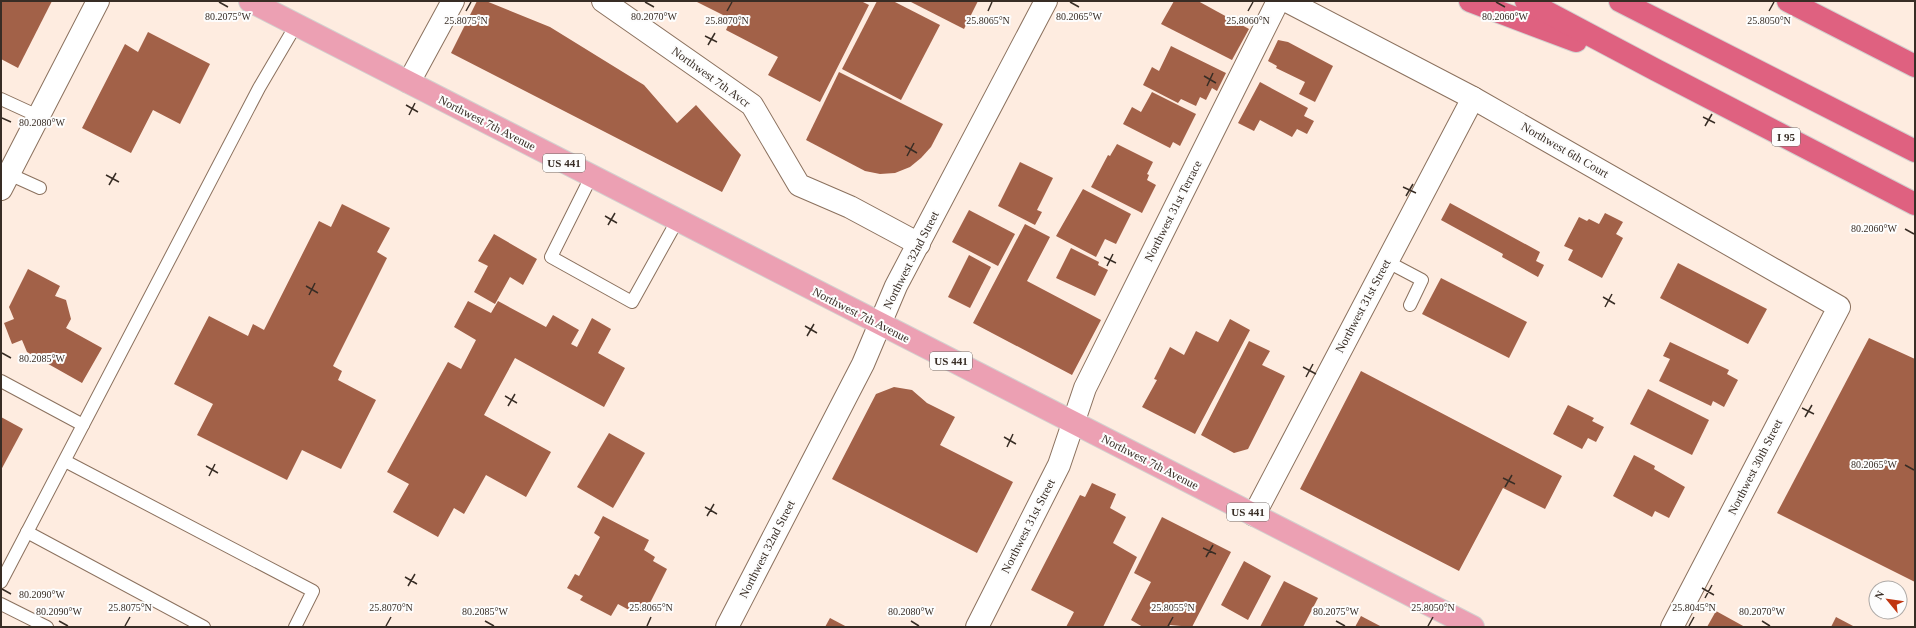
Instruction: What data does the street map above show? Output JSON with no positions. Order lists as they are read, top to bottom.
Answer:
{
  "streets": {
    "highway": ["I 95"],
    "main road": ["Northwest 7th Avenue", "US 441"],
    "street": [
      "Northwest 7th Avcr",
      "Northwest 6th Court",
      "Northwest 31st Terrace",
      "Northwest 32nd Street",
      "Northwest 31st Street",
      "Northwest 30th Street"
    ]
  },
  "crossings": [
    ["Northwest 7th Avcr", "Northwest 32nd Street"],
    ["Northwest 7th Avenue", "Northwest 31st Terrace"],
    ["Northwest 7th Avenue", "Northwest 32nd Street"],
    ["Northwest 7th Avenue", "Northwest 31st Street"],
    ["Northwest 6th Court", "Northwest 31st Street"],
    ["Northwest 6th Court", "Northwest 30th Street"],
    ["Northwest 31st Terrace", "Northwest 31st Street"]
  ],
  "north": "top left",
  "coordinates": [
    "80.2075°W",
    "80.2070°W",
    "80.2065°W",
    "80.2060°W",
    "25.8075°N",
    "25.8070°N",
    "25.8065°N",
    "25.8060°N",
    "25.8050°N",
    "80.2080°W",
    "80.2085°W",
    "80.2090°W",
    "25.8055°N",
    "25.8045°N"
  ]
}
